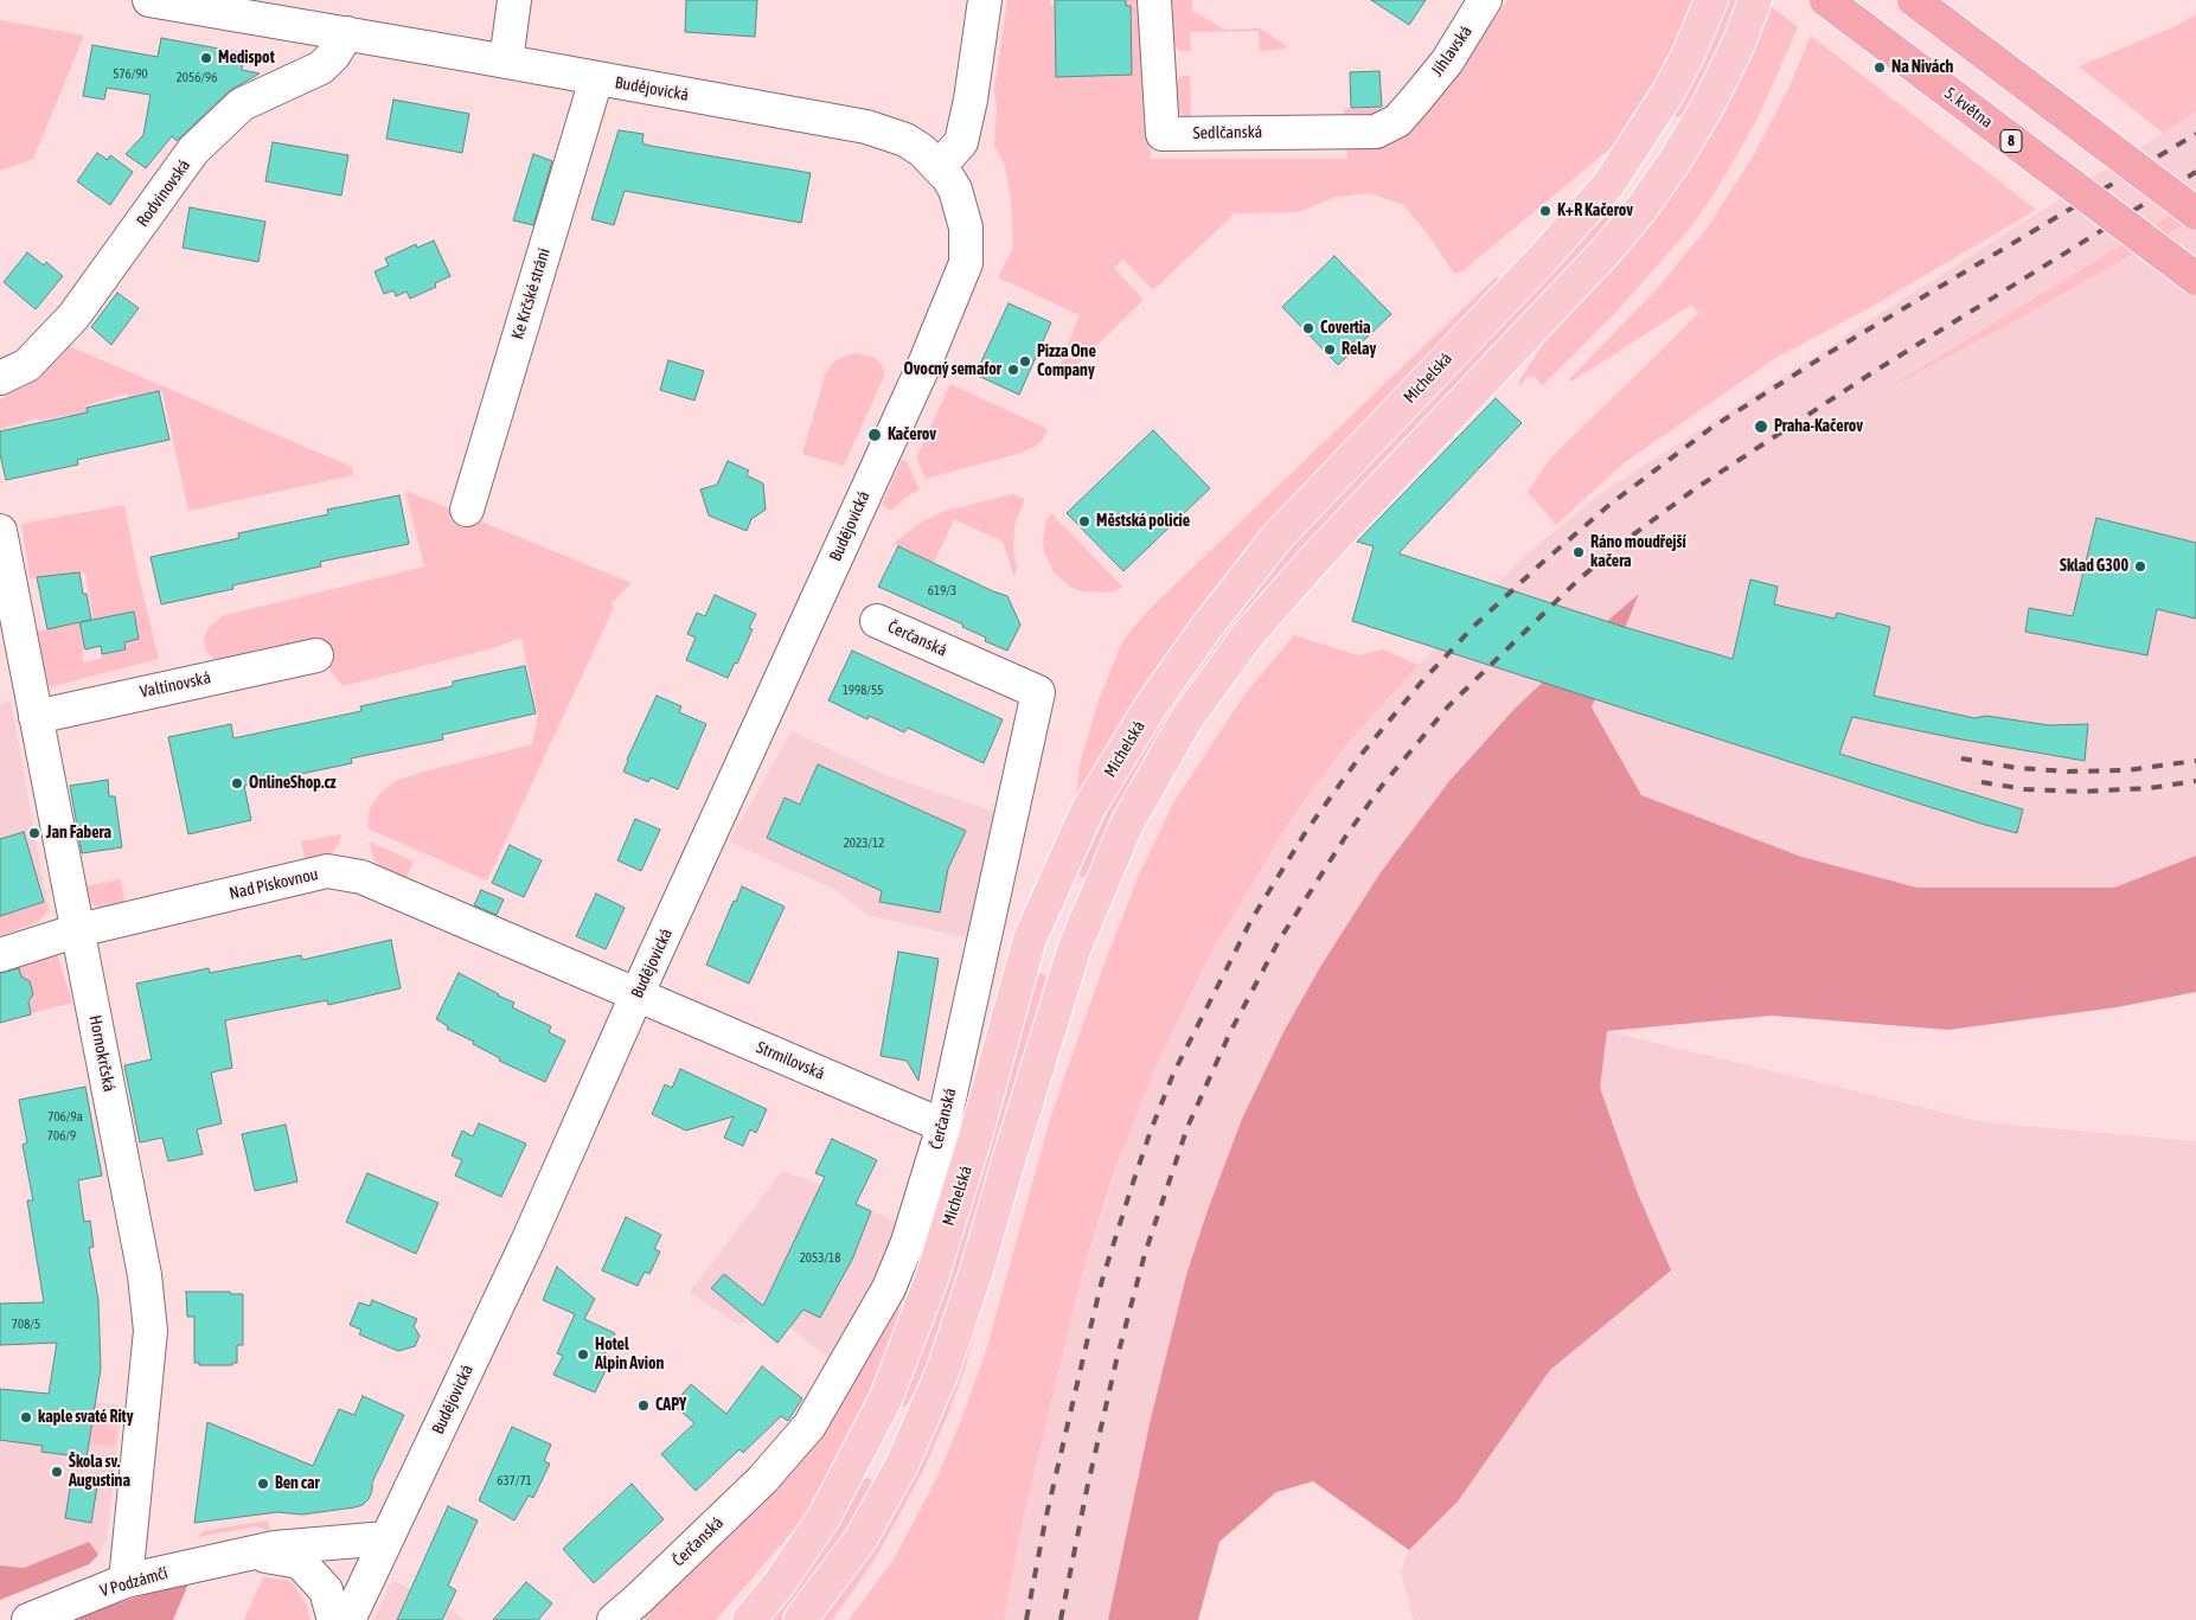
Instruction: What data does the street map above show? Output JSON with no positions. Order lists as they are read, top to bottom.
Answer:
{
  "streets": {
    "highway": ["5. května", "8"],
    "main road": ["Michelská"],
    "street": [
      "Jihlavská",
      "Budějovická",
      "Sedlčanská",
      "Rodvinovská",
      "Ke Krčské stráni",
      "Čerčanská",
      "Valtínovská",
      "Nad Pískovnou",
      "Hornokrčská",
      "Strmilovská",
      "V Podzámčí"
    ]
  },
  "crossings": [
    ["Jihlavská", "Sedlčanská"],
    ["Budějovická", "Rodvinovská"],
    ["Budějovická", "Ke Krčské stráni"],
    ["Budějovická", "Nad Pískovnou"],
    ["Budějovická", "Strmilovská"],
    ["Budějovická", "V Podzámčí"],
    ["Čerčanská", "Strmilovská"],
    ["Valtínovská", "Hornokrčská"],
    ["Nad Pískovnou", "Hornokrčská"],
    ["Nad Pískovnou", "Strmilovská"],
    ["Hornokrčská", "V Podzámčí"]
  ],
  "places": [
    "Medispot",
    "Na Nivách",
    "K+R Kačerov",
    "Covertia",
    "Relay",
    "Pizza One Company",
    "Ovocný semafor",
    "Praha-Kačerov",
    "Kačerov",
    "Městská policie",
    "Ráno moudřejší kačera",
    "Sklad G300",
    "OnlineShop.cz",
    "Jan Fabera",
    "Hotel Alpin Avion",
    "CAPY",
    "kaple svaté Rity",
    "Škola sv. Augustina",
    "Ben car"
  ],
  "house_numbers": [
    "576/90",
    "2056/96",
    "619/3",
    "1998/55",
    "2023/12",
    "706/9a",
    "706/9",
    "2053/18",
    "708/5",
    "637/71"
  ]
}
